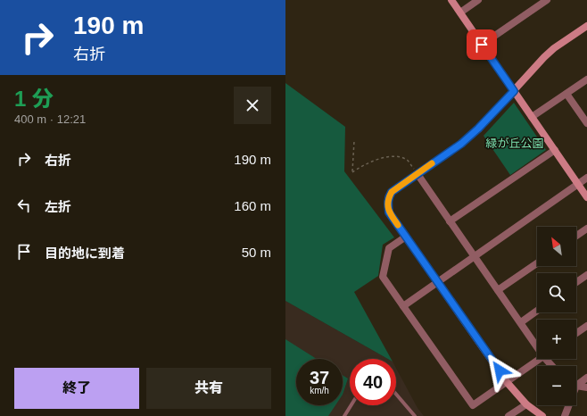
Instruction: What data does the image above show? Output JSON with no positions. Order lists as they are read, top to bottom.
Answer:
{
  "parks": ["緑が丘公園"],
  "north": "top left",
  "page": {
    "turn": ["190 m", "右折"],
    "heading": ["1 分", "400 m · 12:21"],
    "list": [
      {
        "name": "右折",
        "value": "190 m"
      },
      {
        "name": "左折",
        "value": "160 m"
      },
      {
        "name": "目的地に到着",
        "value": "50 m"
      }
    ],
    "map_buttons": ["+", "−"],
    "speed": "37 km/h",
    "limit": "40",
    "buttons": ["終了", "共有"]
  }
}
